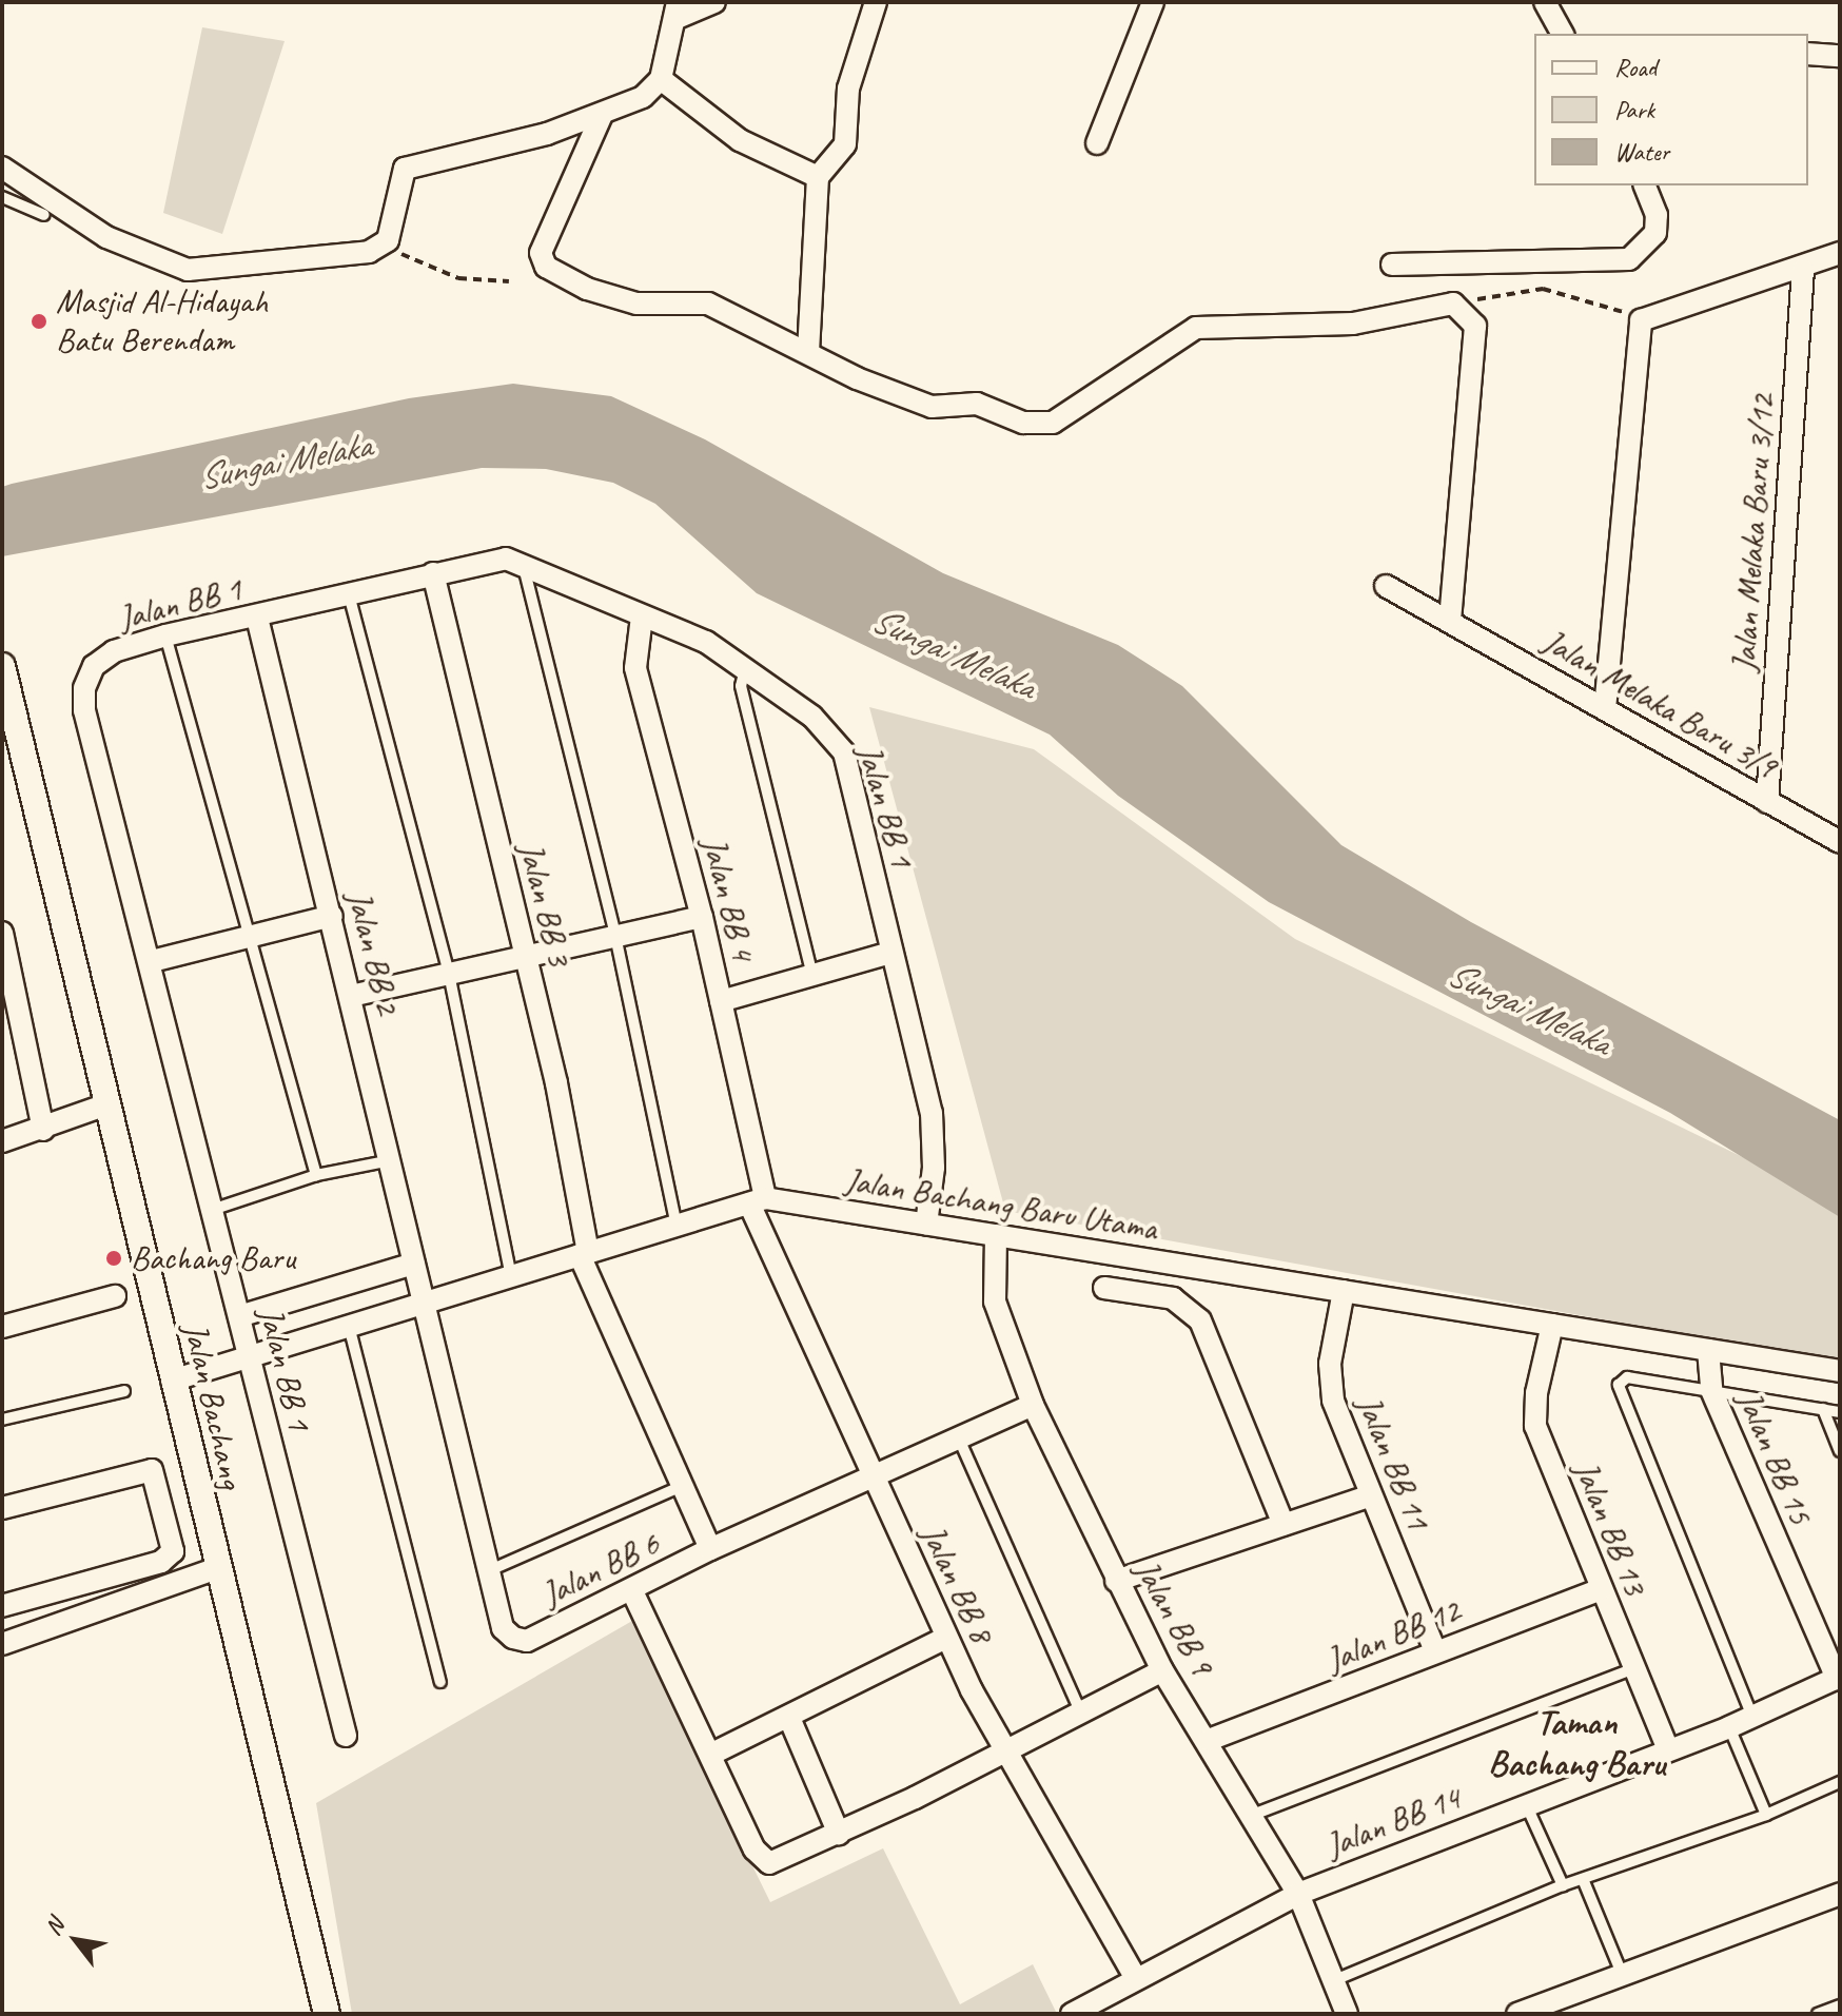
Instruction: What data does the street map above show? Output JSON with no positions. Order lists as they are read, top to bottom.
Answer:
{
  "streets": {
    "street": [
      "Jalan Melaka Baru 3/12",
      "Jalan BB 1",
      "Jalan Melaka Baru 3/9",
      "Jalan BB 4",
      "Jalan BB 3",
      "Jalan BB 2",
      "Jalan Bachang Baru Utama",
      "Jalan Bachang",
      "Jalan BB 15",
      "Jalan BB 11",
      "Jalan BB 13",
      "Jalan BB 6",
      "Jalan BB 8",
      "Jalan BB 9",
      "Jalan BB 12",
      "Jalan BB 14"
    ]
  },
  "crossings": [
    ["Jalan Melaka Baru 3/12", "Jalan Melaka Baru 3/9"],
    ["Jalan BB 1", "Jalan BB 4"],
    ["Jalan BB 1", "Jalan BB 3"],
    ["Jalan BB 1", "Jalan BB 2"],
    ["Jalan BB 1", "Jalan Bachang Baru Utama"],
    ["Jalan BB 4", "Jalan Bachang Baru Utama"],
    ["Jalan BB 4", "Jalan BB 8"],
    ["Jalan BB 3", "Jalan Bachang Baru Utama"],
    ["Jalan BB 3", "Jalan BB 6"],
    ["Jalan BB 2", "Jalan Bachang Baru Utama"],
    ["Jalan BB 2", "Jalan BB 6"],
    ["Jalan Bachang Baru Utama", "Jalan Bachang"],
    ["Jalan Bachang Baru Utama", "Jalan BB 15"],
    ["Jalan Bachang Baru Utama", "Jalan BB 11"],
    ["Jalan Bachang Baru Utama", "Jalan BB 13"],
    ["Jalan Bachang Baru Utama", "Jalan BB 6"],
    ["Jalan Bachang Baru Utama", "Jalan BB 8"],
    ["Jalan Bachang Baru Utama", "Jalan BB 9"],
    ["Jalan BB 15", "Jalan BB 14"],
    ["Jalan BB 11", "Jalan BB 12"],
    ["Jalan BB 13", "Jalan BB 12"],
    ["Jalan BB 13", "Jalan BB 14"],
    ["Jalan BB 6", "Jalan BB 8"],
    ["Jalan BB 6", "Jalan BB 9"],
    ["Jalan BB 8", "Jalan BB 14"],
    ["Jalan BB 9", "Jalan BB 12"],
    ["Jalan BB 9", "Jalan BB 14"]
  ],
  "districts": ["Taman Bachang Baru"],
  "water": ["Sungai Melaka"],
  "places": ["Masjid Al-Hidayah Batu Berendam", "Bachang Baru"],
  "legend": ["Road", "Park", "Water"],
  "north": "top left"
}
